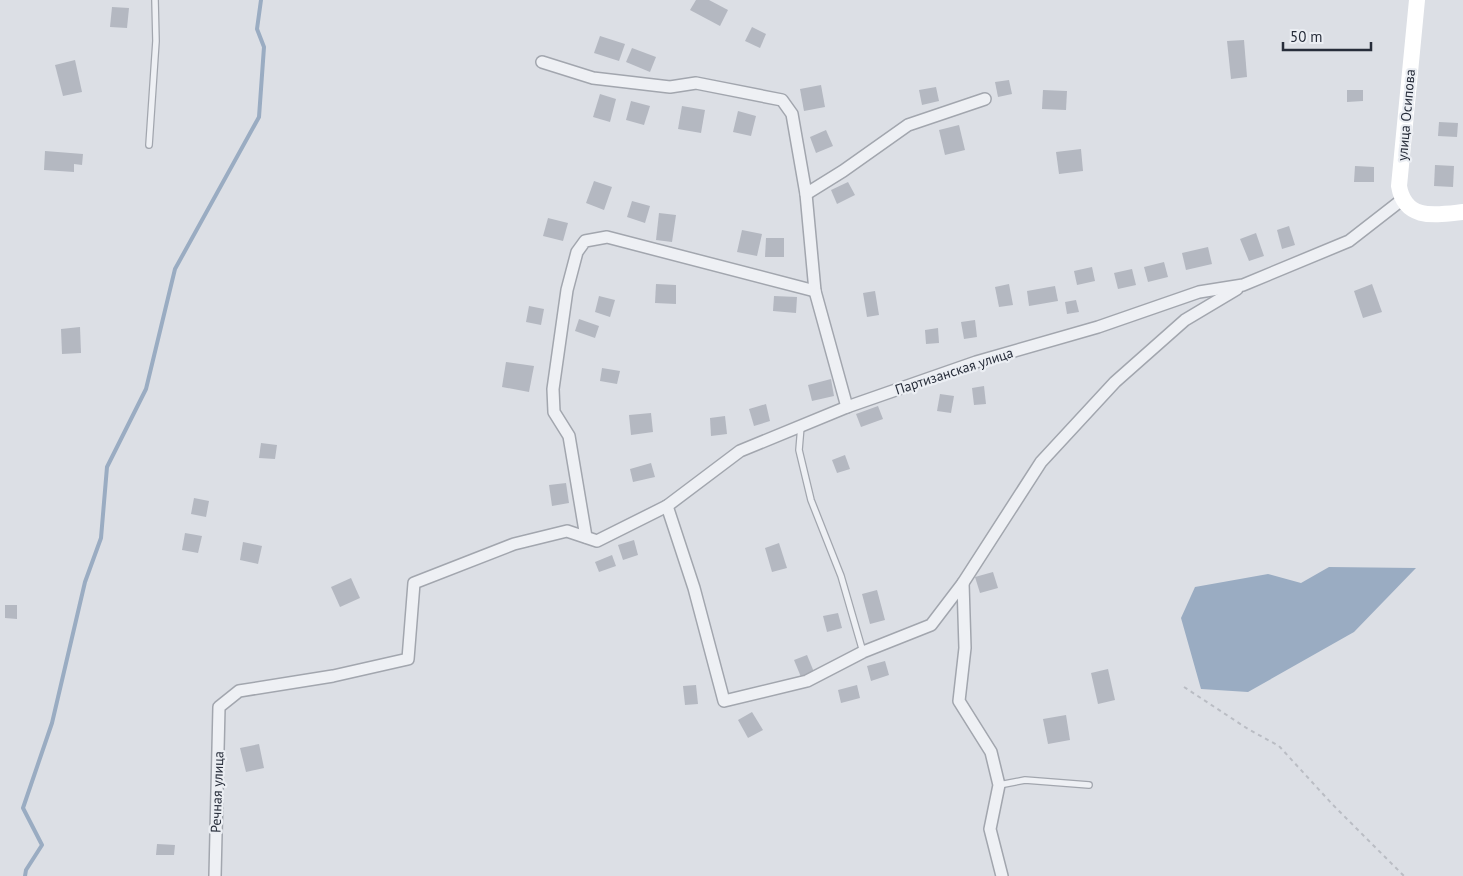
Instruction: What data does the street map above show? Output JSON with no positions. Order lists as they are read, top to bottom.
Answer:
{
  "streets": {
    "main road": ["улица Осипова"],
    "street": ["Партизанская улица", "Речная улица"]
  },
  "crossings": [
    ["улица Осипова", "Партизанская улица"],
    ["Партизанская улица", "Речная улица"]
  ],
  "scale_bar": "50 m"
}
